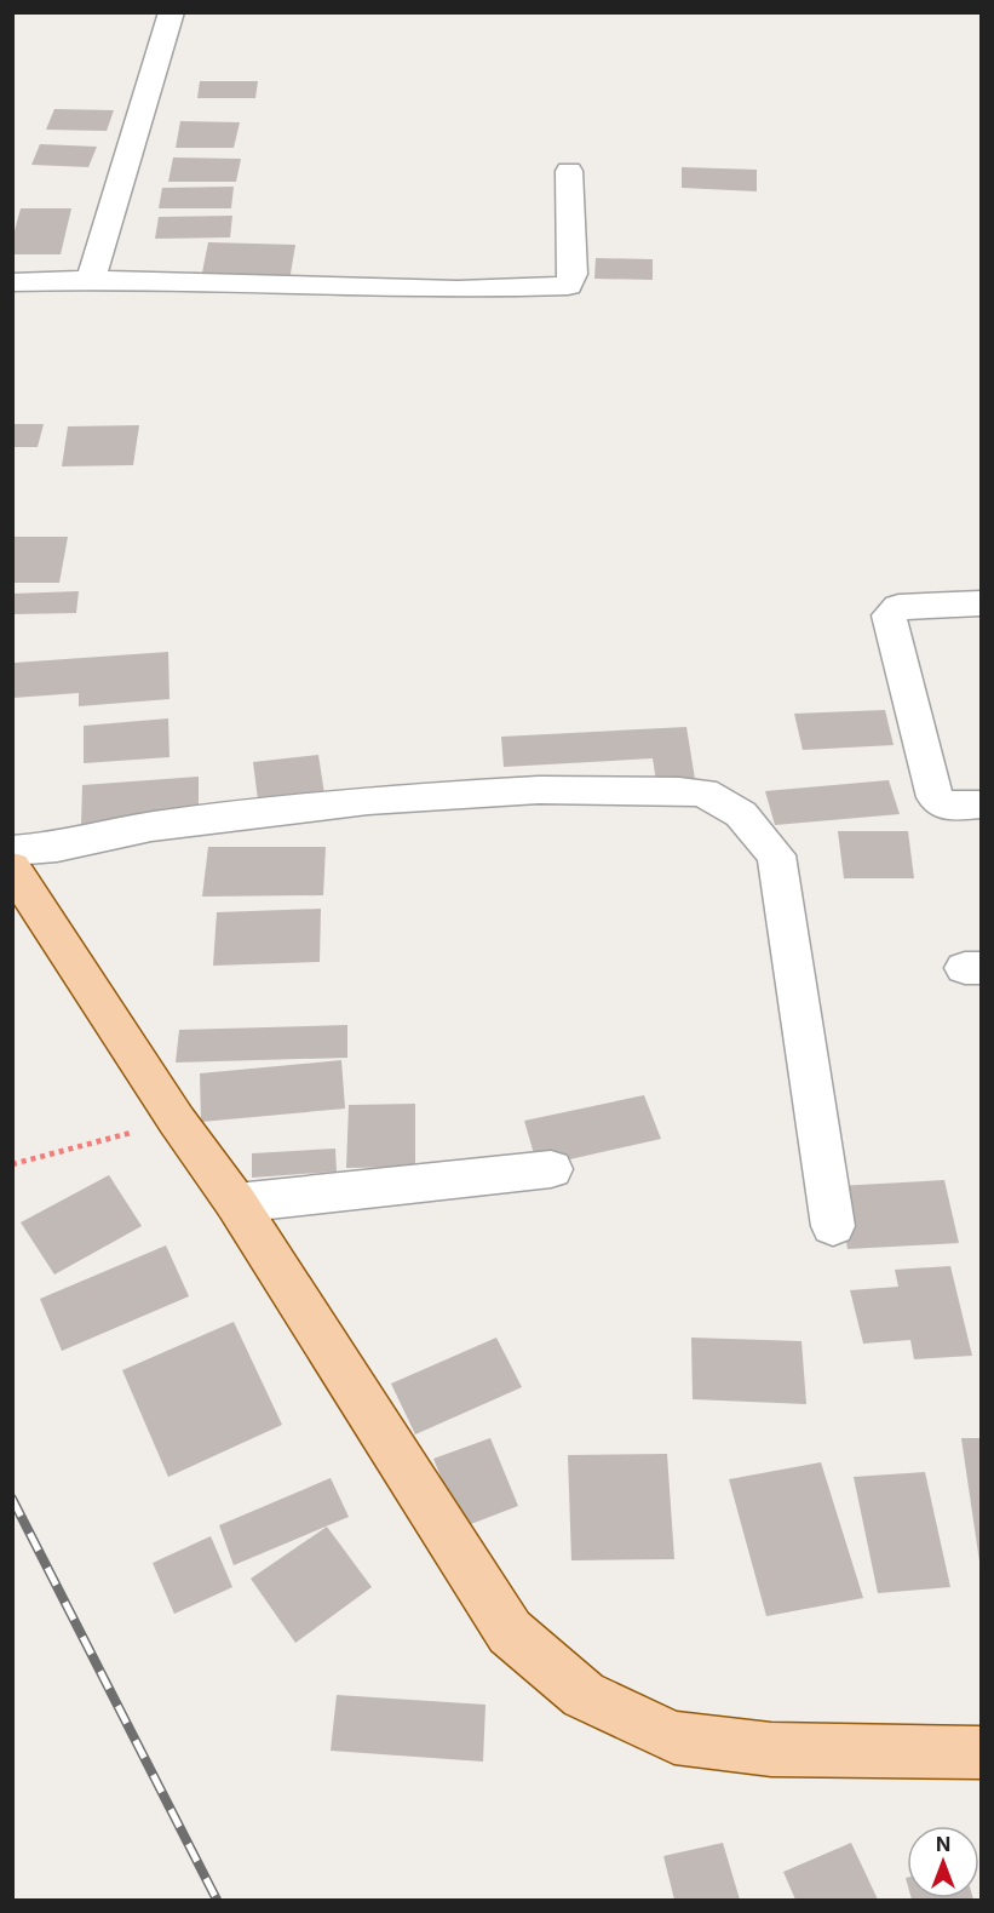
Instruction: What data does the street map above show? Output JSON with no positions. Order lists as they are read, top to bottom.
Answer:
{
  "north": "top"
}
